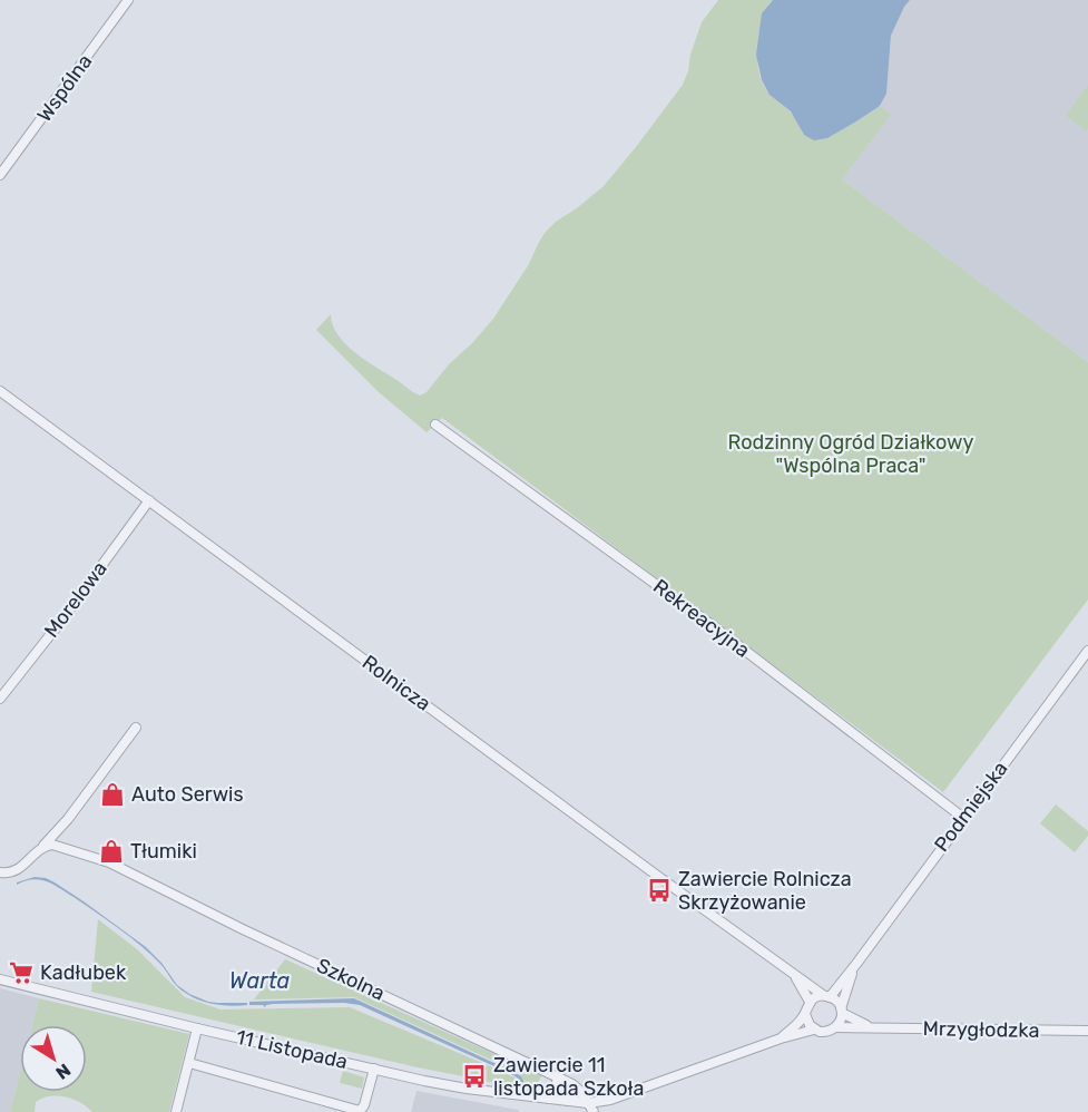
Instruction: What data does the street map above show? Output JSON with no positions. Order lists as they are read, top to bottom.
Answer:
{
  "streets": {
    "street": [
      "Wspólna",
      "Morelowa",
      "Rekreacyjna",
      "Rolnicza",
      "Podmiejska",
      "Szkolna",
      "Mrzygłodzka",
      "11 Listopada"
    ]
  },
  "crossings": [
    ["Morelowa", "Rolnicza"],
    ["Rekreacyjna", "Podmiejska"],
    ["Rolnicza", "Podmiejska"],
    ["Rolnicza", "Mrzygłodzka"],
    ["Podmiejska", "Mrzygłodzka"],
    ["Szkolna", "11 Listopada"]
  ],
  "water": ["Warta"],
  "parks": ["Rodzinny Ogród Działkowy \"Wspólna Praca\""],
  "places": {
    "shop": ["Auto Serwis", "Tłumiki"],
    "bus stop": ["Zawiercie Rolnicza Skrzyżowanie", "Zawiercie 11 listopada Szkoła"],
    "supermarket": ["Kadłubek"]
  },
  "north": "bottom right"
}
